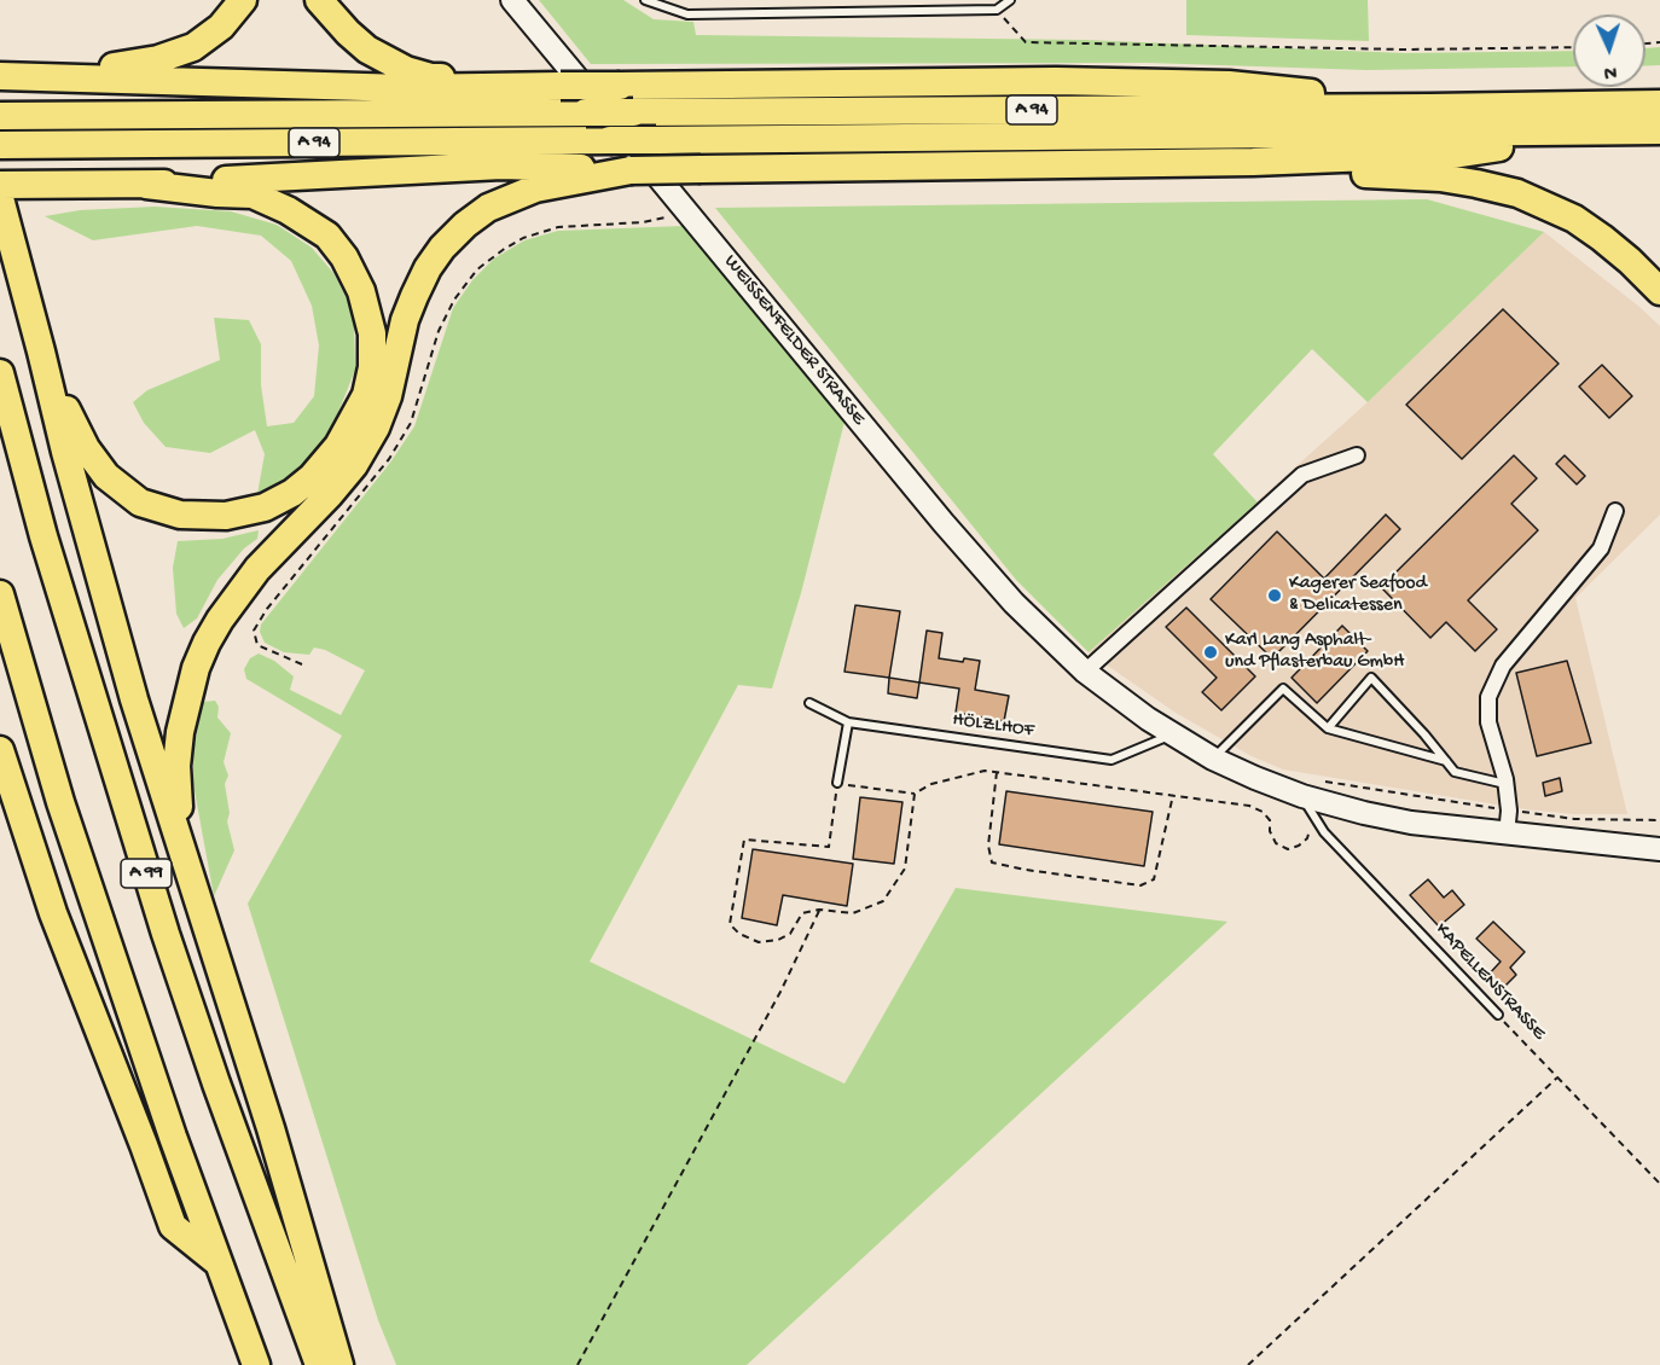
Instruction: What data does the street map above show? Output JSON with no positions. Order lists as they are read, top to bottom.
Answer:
{
  "streets": {
    "highway": ["A 94", "A 99"],
    "street": ["WEISSENFELDER STRASSE"],
    "lane": ["HÖLZLHOF", "KAPELLENSTRASSE"]
  },
  "crossings": [
    ["WEISSENFELDER STRASSE", "HÖLZLHOF"],
    ["WEISSENFELDER STRASSE", "KAPELLENSTRASSE"]
  ],
  "places": ["Kagerer Seafood & Delicatessen", "Karl Lang Asphalt- und Pflasterbau GmbH"],
  "north": "bottom"
}
